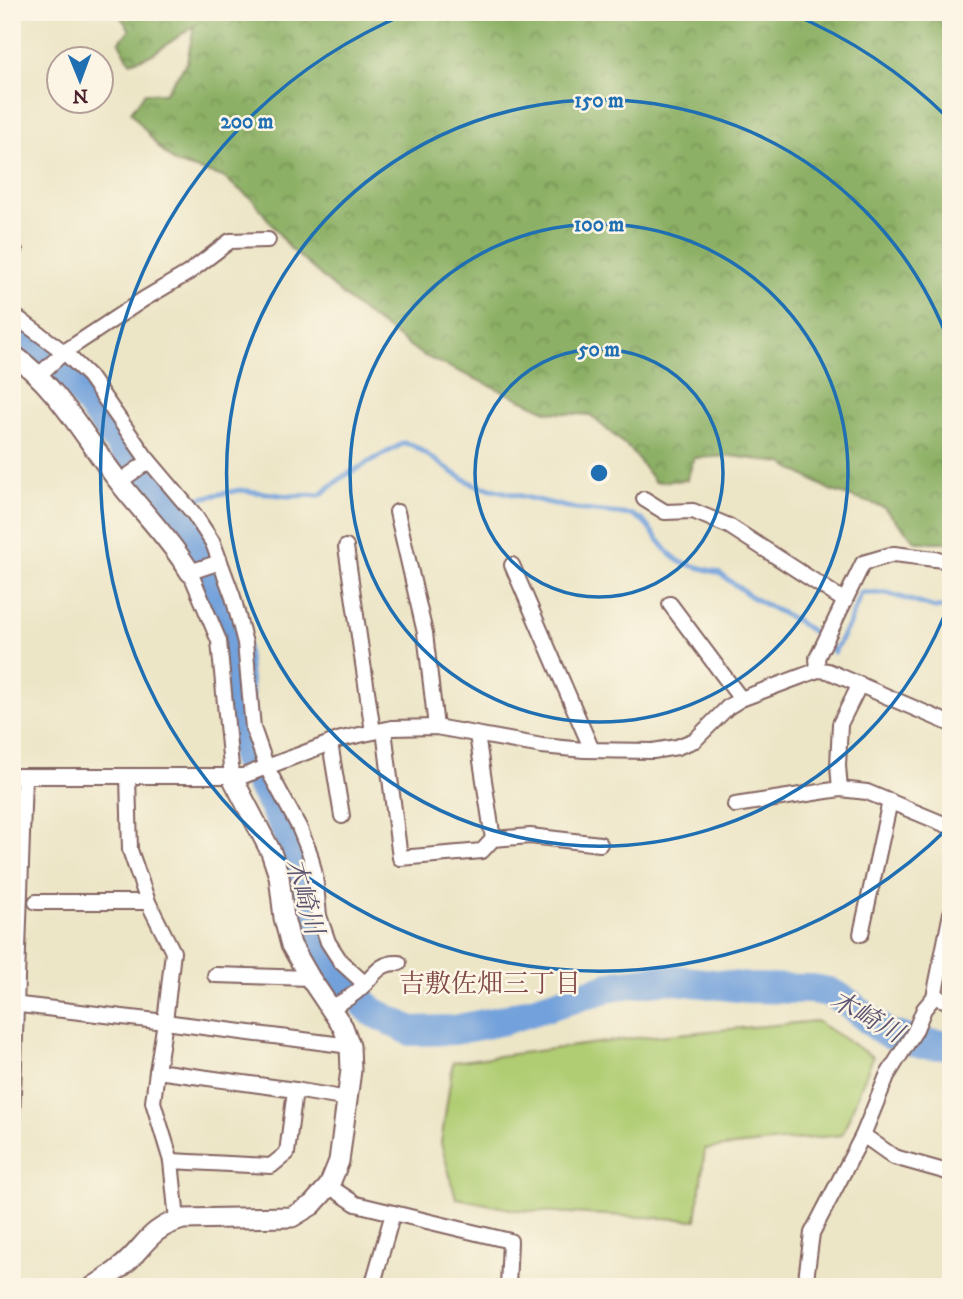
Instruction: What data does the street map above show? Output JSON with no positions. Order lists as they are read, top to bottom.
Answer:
{
  "districts": ["吉敷佐畑三丁目"],
  "water": ["木崎川"],
  "north": "bottom",
  "rings": [
    "150 m",
    "200 m",
    "100 m",
    "50 m"
  ]
}
